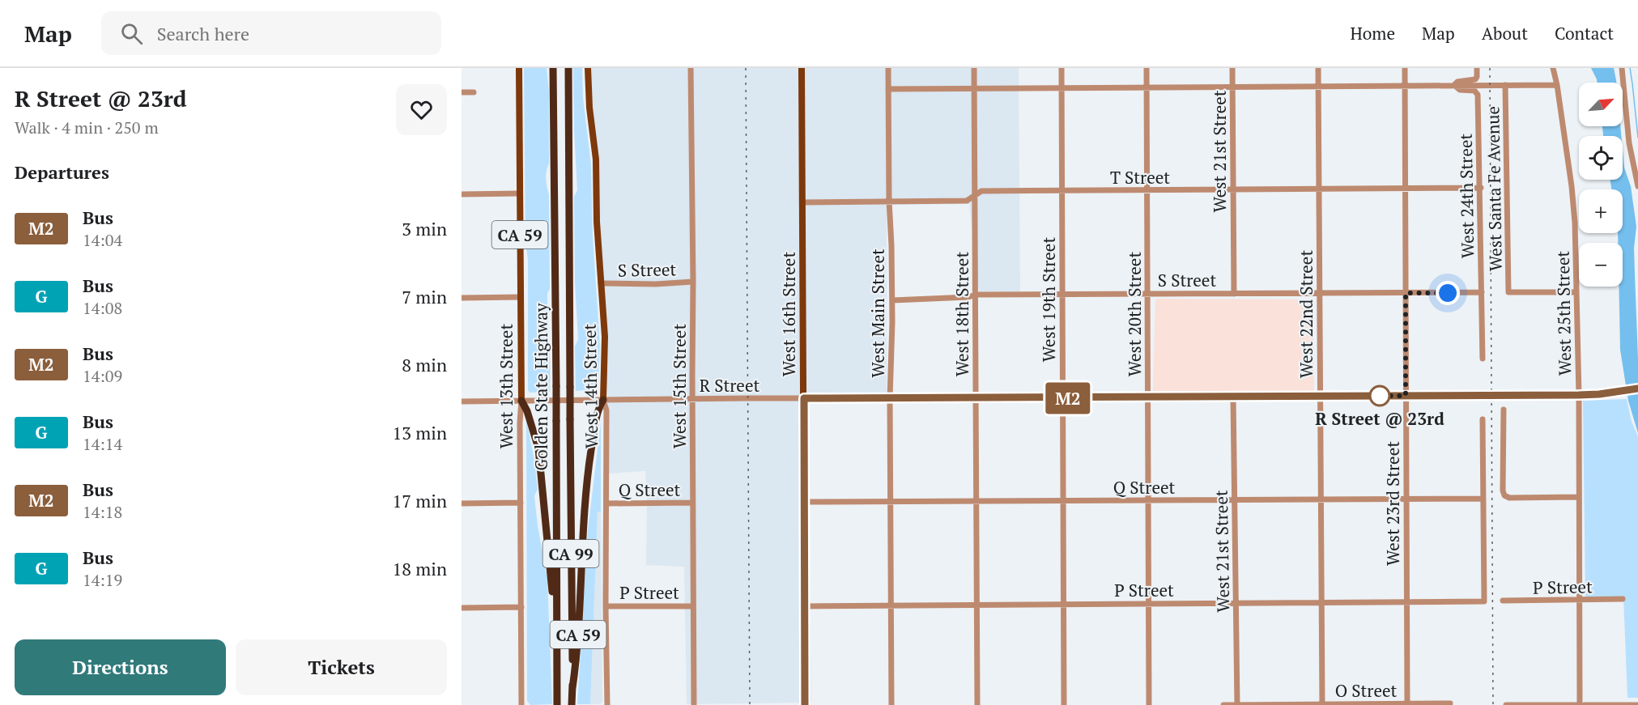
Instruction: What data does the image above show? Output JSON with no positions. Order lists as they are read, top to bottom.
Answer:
{
  "streets": {
    "highway": ["CA 59", "Golden State Highway", "CA 99"],
    "main road": ["West 16th Street", "West 13th Street", "West 14th Street"],
    "street": [
      "West 21st Street",
      "T Street",
      "West Santa Fe Avenue",
      "West 24th Street",
      "S Street",
      "West 19th Street",
      "West Main Street",
      "West 25th Street",
      "West 18th Street",
      "West 20th Street",
      "West 22nd Street",
      "R Street",
      "West 15th Street",
      "Q Street",
      "West 23rd Street",
      "P Street",
      "O Street"
    ]
  },
  "crossings": [
    ["West 21st Street", "T Street"],
    ["West 21st Street", "S Street"],
    ["West 21st Street", "R Street"],
    ["West 21st Street", "Q Street"],
    ["West 21st Street", "P Street"],
    ["West 21st Street", "O Street"],
    ["T Street", "West 24th Street"],
    ["T Street", "West 19th Street"],
    ["T Street", "West Main Street"],
    ["T Street", "West 16th Street"],
    ["T Street", "West 18th Street"],
    ["T Street", "West 20th Street"],
    ["T Street", "West 22nd Street"],
    ["T Street", "West 23rd Street"],
    ["West Santa Fe Avenue", "West 25th Street"],
    ["West 24th Street", "S Street"],
    ["CA 59", "R Street"],
    ["CA 59", "West 14th Street"],
    ["CA 59", "Golden State Highway"],
    ["S Street", "West 19th Street"],
    ["S Street", "West Main Street"],
    ["S Street", "West 18th Street"],
    ["S Street", "West 20th Street"],
    ["S Street", "West 22nd Street"],
    ["S Street", "West 14th Street"],
    ["S Street", "West 15th Street"],
    ["S Street", "West 23rd Street"],
    ["West 19th Street", "R Street"],
    ["West 19th Street", "Q Street"],
    ["West 19th Street", "P Street"],
    ["West Main Street", "R Street"],
    ["West Main Street", "Q Street"],
    ["West Main Street", "P Street"],
    ["West 25th Street", "R Street"],
    ["West 25th Street", "P Street"],
    ["West 16th Street", "R Street"],
    ["West 16th Street", "Q Street"],
    ["West 16th Street", "P Street"],
    ["West 18th Street", "R Street"],
    ["West 18th Street", "Q Street"],
    ["West 18th Street", "P Street"],
    ["West 20th Street", "R Street"],
    ["West 20th Street", "Q Street"],
    ["West 20th Street", "P Street"],
    ["West 22nd Street", "R Street"],
    ["West 22nd Street", "Q Street"],
    ["West 22nd Street", "P Street"],
    ["West 22nd Street", "O Street"],
    ["R Street", "West 13th Street"],
    ["R Street", "West 14th Street"],
    ["R Street", "West 15th Street"],
    ["R Street", "West 23rd Street"],
    ["West 14th Street", "Q Street"],
    ["West 14th Street", "P Street"],
    ["West 15th Street", "Q Street"],
    ["West 15th Street", "P Street"],
    ["Q Street", "West 23rd Street"],
    ["Q Street", "P Street"],
    ["West 23rd Street", "P Street"],
    ["West 23rd Street", "O Street"]
  ],
  "places": ["R Street @ 23rd"],
  "lines": ["bus line M2"],
  "north": "top right",
  "page": {
    "header": "Map",
    "search": "Search here",
    "nav": [
      "Home",
      "Map",
      "About",
      "Contact"
    ],
    "heading": [
      ["R Street @ 23rd", "Walk · 4 min · 250 m"],
      "Departures"
    ],
    "on_map": "M2",
    "map_buttons": ["+", "−"],
    "list": [
      {
        "mark": "M2",
        "name": "Bus",
        "note": "14:04",
        "value": "3 min"
      },
      {
        "mark": "G",
        "name": "Bus",
        "note": "14:08",
        "value": "7 min"
      },
      {
        "mark": "M2",
        "name": "Bus",
        "note": "14:09",
        "value": "8 min"
      },
      {
        "mark": "G",
        "name": "Bus",
        "note": "14:14",
        "value": "13 min"
      },
      {
        "mark": "M2",
        "name": "Bus",
        "note": "14:18",
        "value": "17 min"
      },
      {
        "mark": "G",
        "name": "Bus",
        "note": "14:19",
        "value": "18 min"
      }
    ],
    "buttons": ["Directions", "Tickets"]
  }
}
